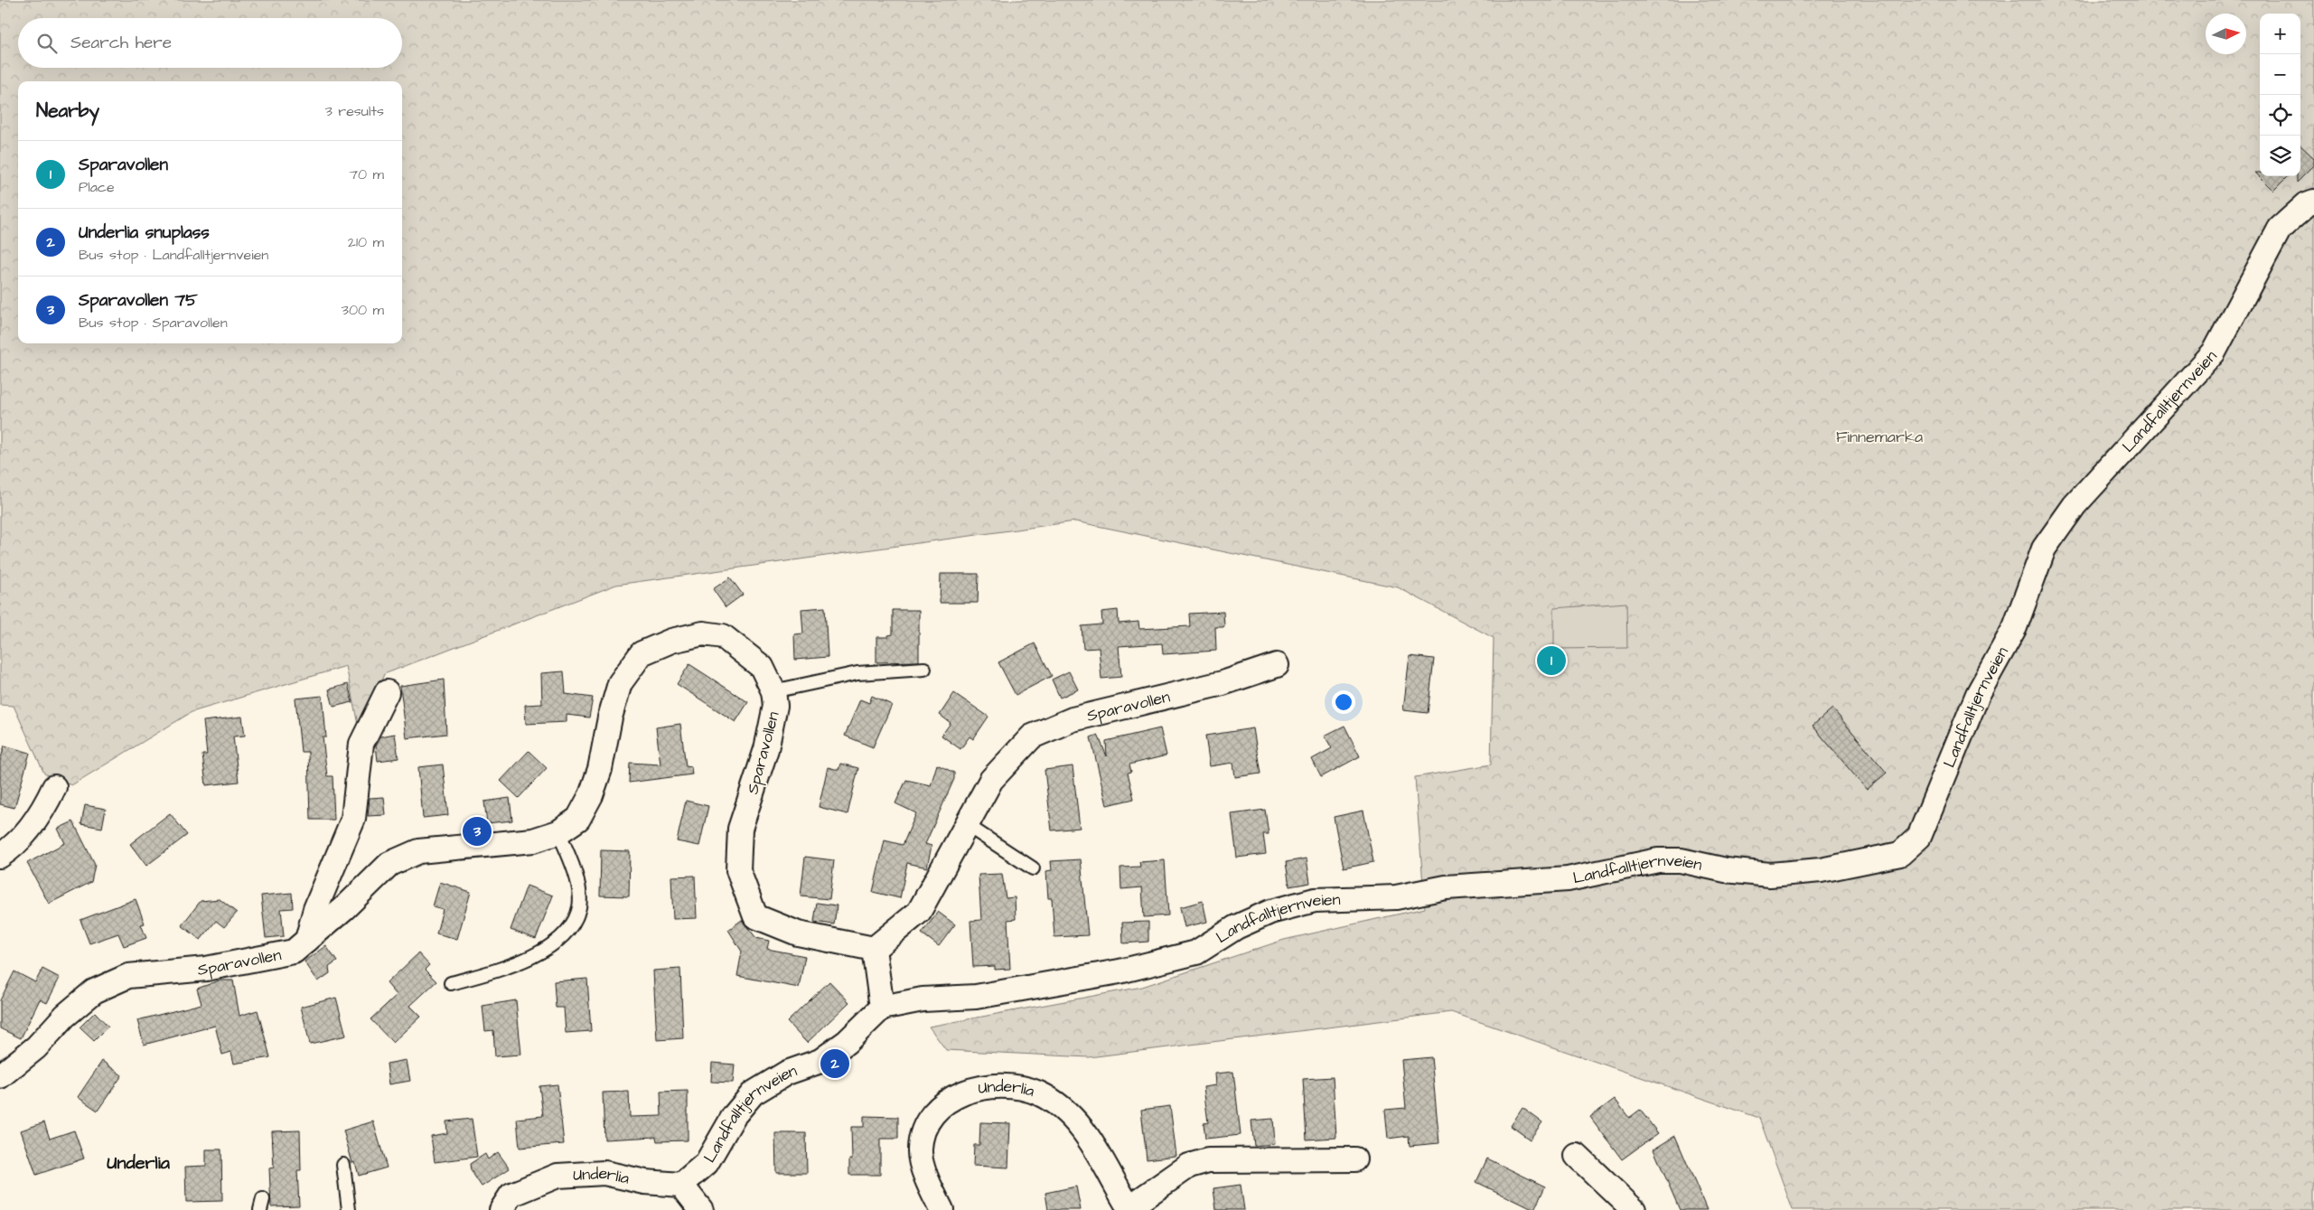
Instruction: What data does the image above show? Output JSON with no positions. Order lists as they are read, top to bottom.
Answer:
{
  "streets": {
    "street": ["Landfalltjernveien", "Sparavollen", "Underlia"]
  },
  "crossings": [
    ["Landfalltjernveien", "Underlia"]
  ],
  "districts": ["Underlia"],
  "parks": ["Finnemarka"],
  "north": "right",
  "page": {
    "map_buttons": ["+", "−"],
    "search": "Search here",
    "heading": ["Nearby", "3 results"],
    "list": [
      {
        "mark": "1",
        "name": "Sparavollen",
        "note": "Place",
        "value": "70 m"
      },
      {
        "mark": "2",
        "name": "Underlia snuplass",
        "note": "Bus stop · Landfalltjernveien",
        "value": "210 m"
      },
      {
        "mark": "3",
        "name": "Sparavollen 75",
        "note": "Bus stop · Sparavollen",
        "value": "300 m"
      }
    ],
    "pins": ["1", "3", "2"]
  }
}
